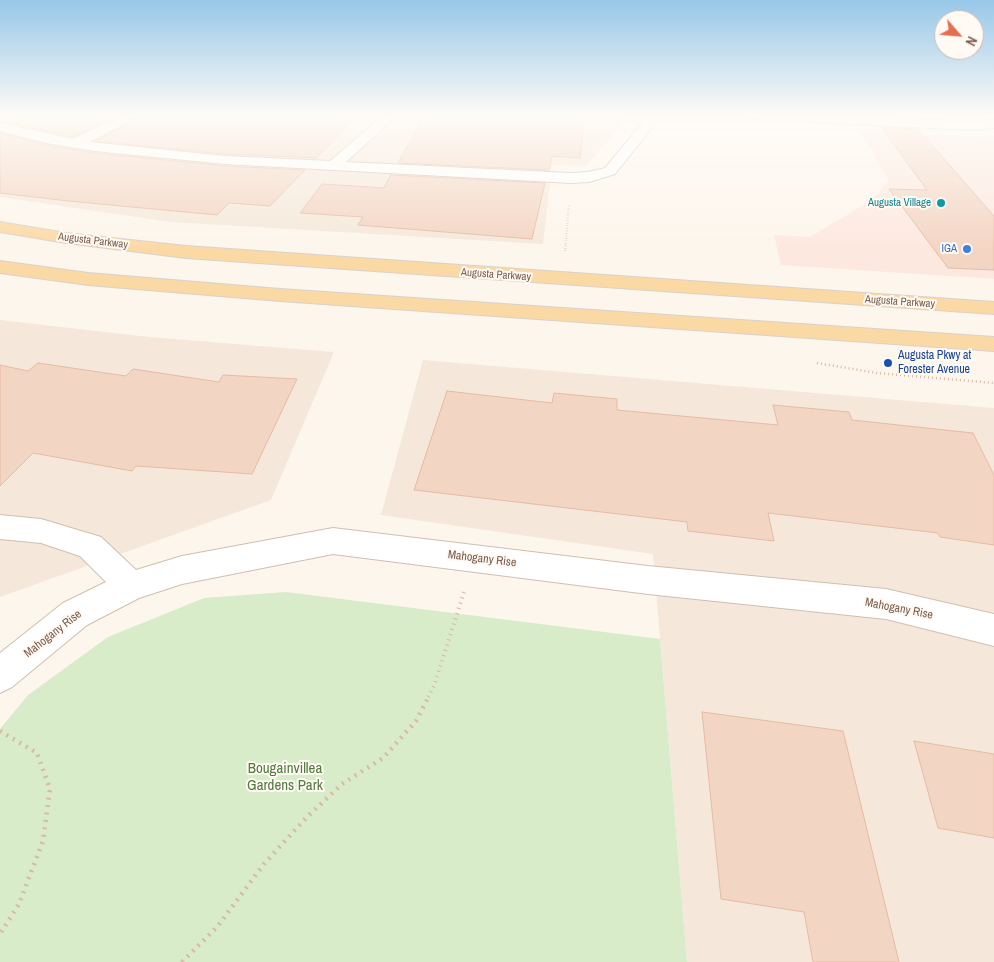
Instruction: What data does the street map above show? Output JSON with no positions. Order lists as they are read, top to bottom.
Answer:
{
  "streets": {
    "main road": ["Augusta Parkway"],
    "street": ["Mahogany Rise"]
  },
  "parks": ["Bougainvillea Gardens Park"],
  "places": ["Augusta Village", "IGA", "Augusta Pkwy at Forester Avenue"],
  "north": "bottom right"
}
